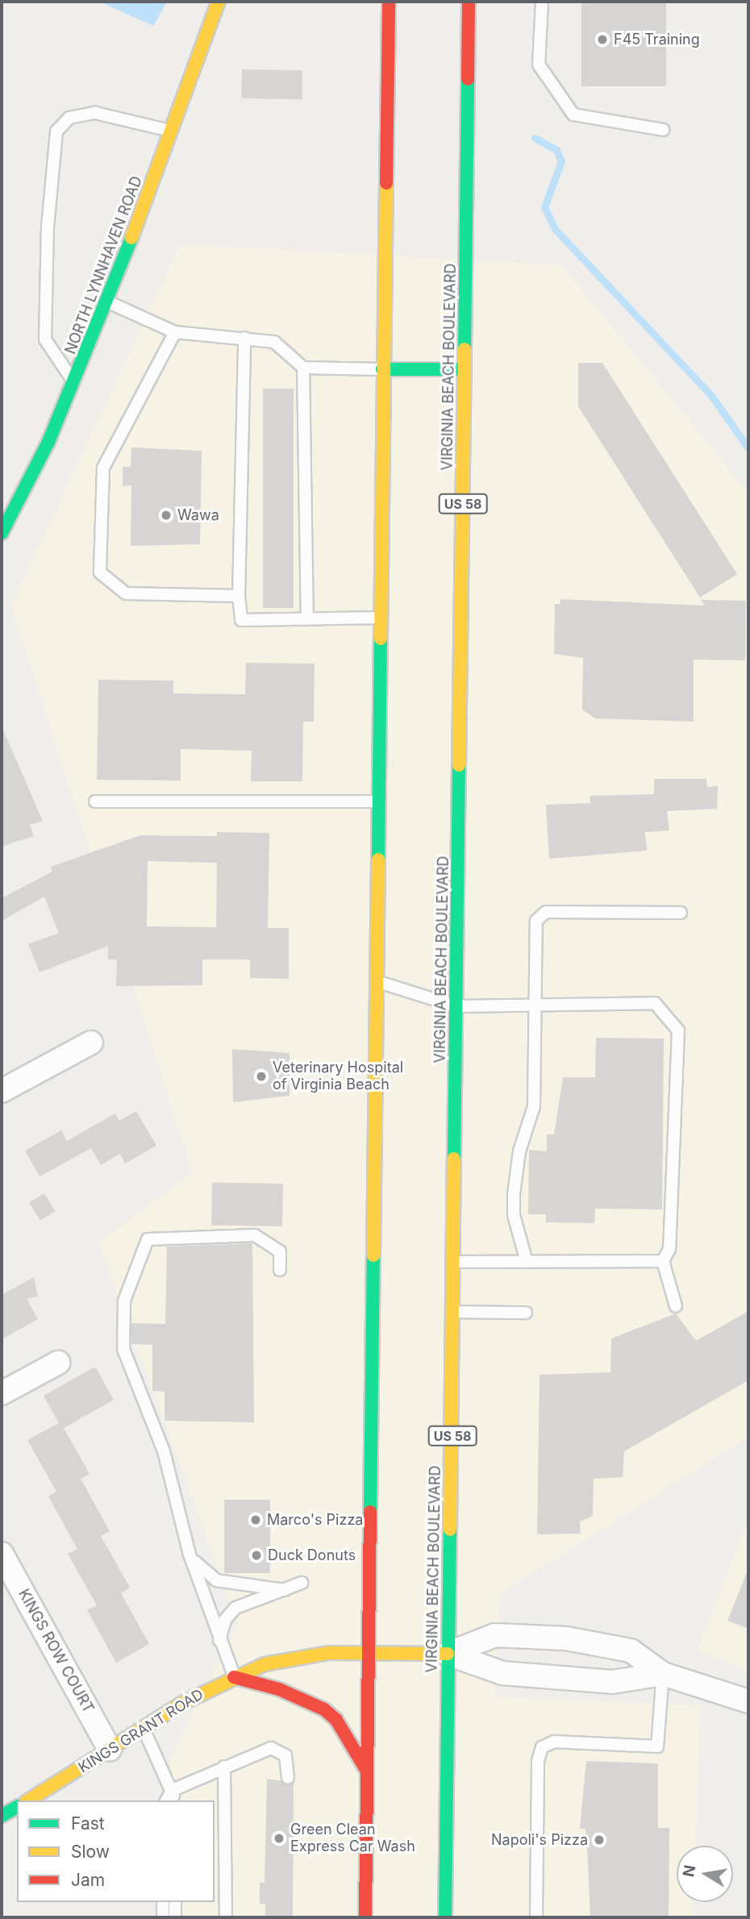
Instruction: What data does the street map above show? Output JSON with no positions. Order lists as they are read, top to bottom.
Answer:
{
  "streets": {
    "main road": [
      "NORTH LYNNHAVEN ROAD",
      "VIRGINIA BEACH BOULEVARD",
      "US 58",
      "KINGS GRANT ROAD"
    ],
    "street": ["KINGS ROW COURT"]
  },
  "crossings": [
    ["VIRGINIA BEACH BOULEVARD", "KINGS GRANT ROAD"],
    ["KINGS ROW COURT", "KINGS GRANT ROAD"]
  ],
  "places": [
    "F45 Training",
    "Wawa",
    "Veterinary Hospital of Virginia Beach",
    "Marco's Pizza",
    "Duck Donuts",
    "Green Clean Express Car Wash",
    "Napoli's Pizza"
  ],
  "legend": ["Fast", "Slow", "Jam"],
  "north": "left"
}
